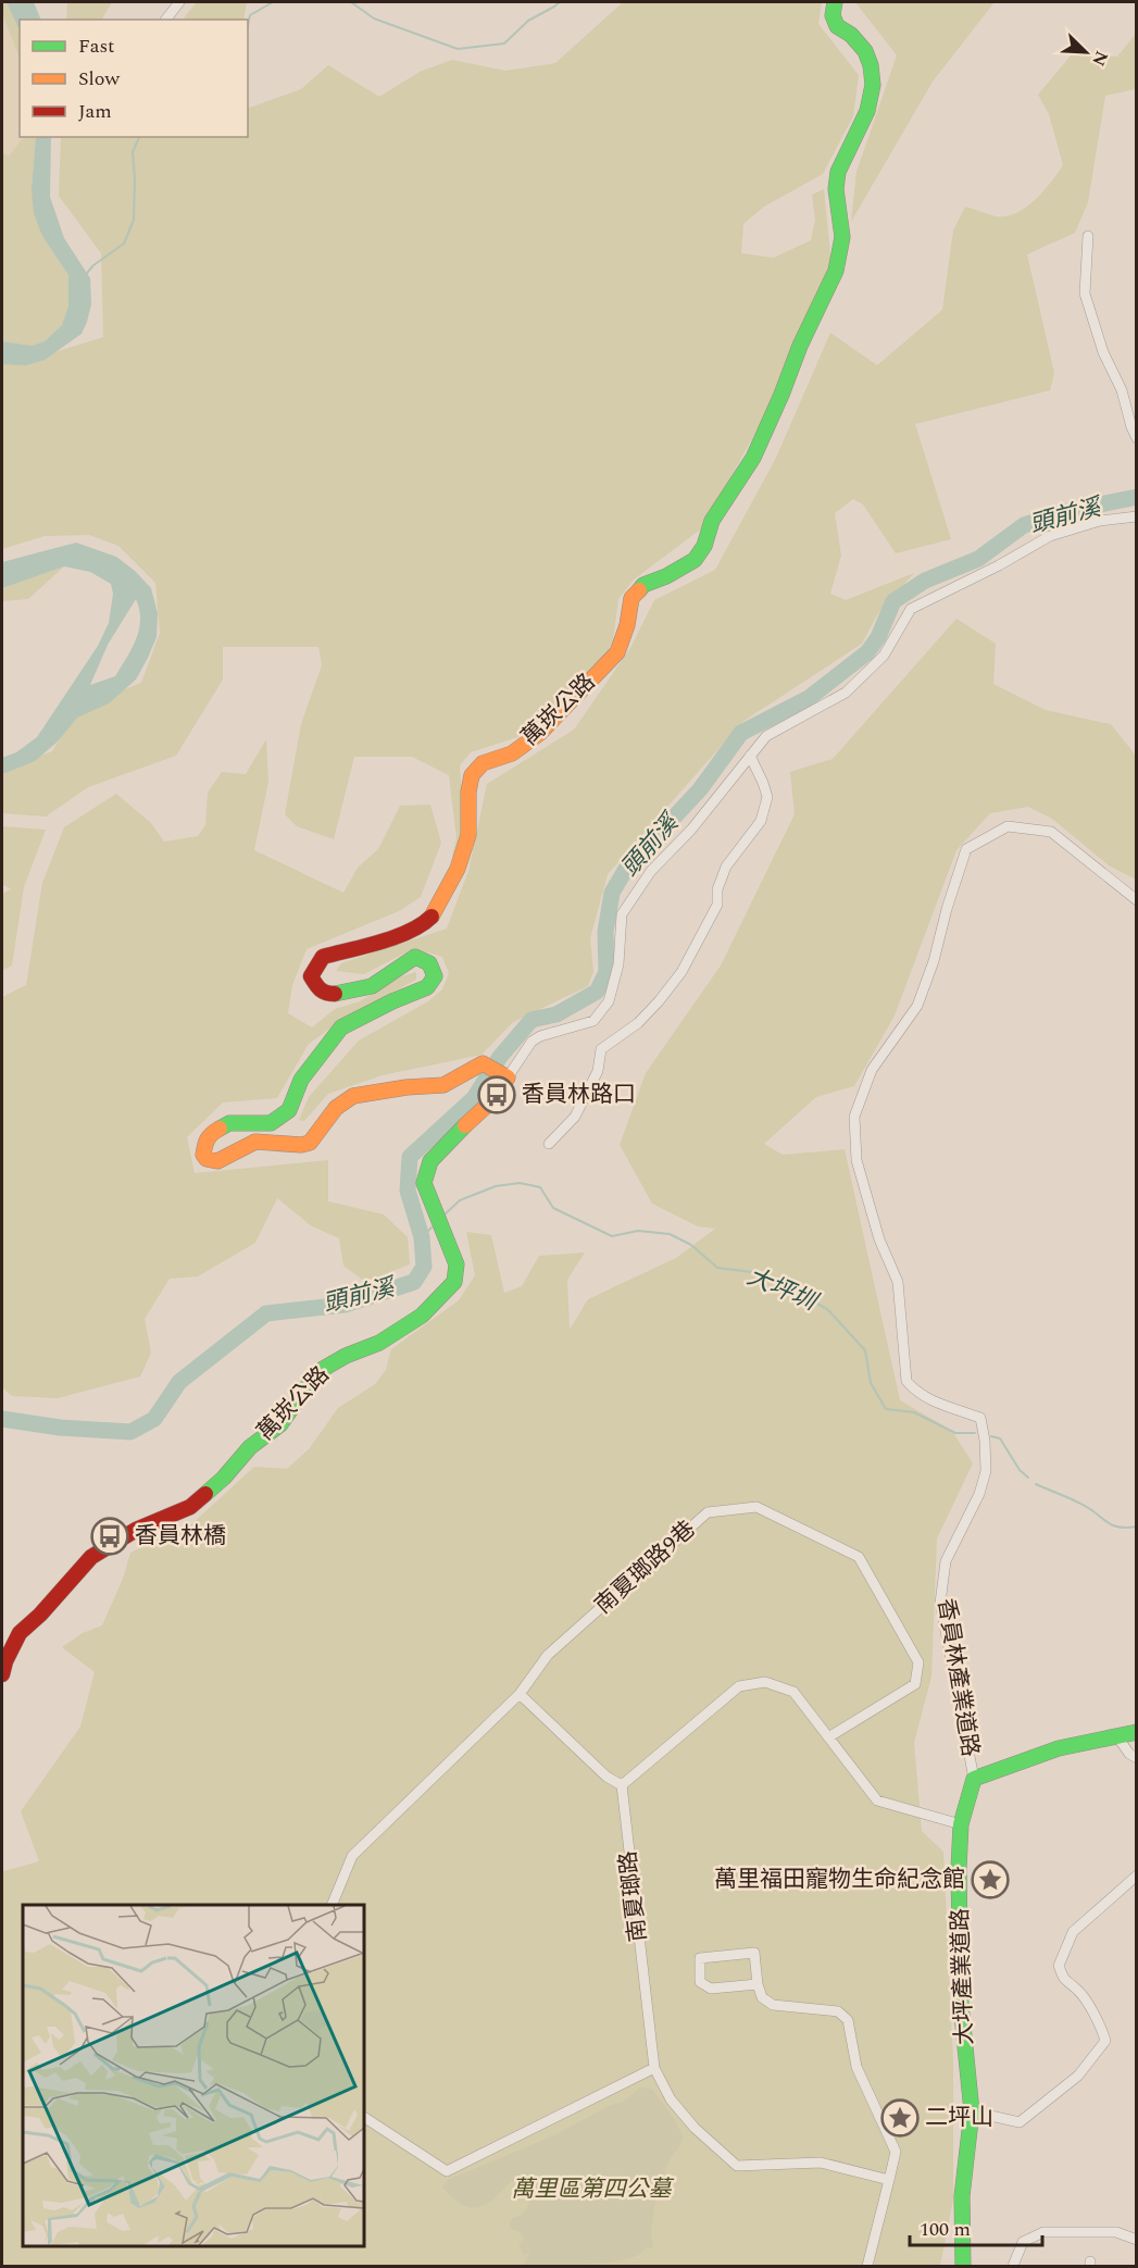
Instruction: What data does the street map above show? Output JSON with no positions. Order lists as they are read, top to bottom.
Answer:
{
  "streets": {
    "street": [
      "萬崁公路",
      "南夏瑯路9巷",
      "香員林產業道路",
      "南夏瑯路",
      "大坪產業道路"
    ]
  },
  "crossings": [
    ["香員林產業道路", "大坪產業道路"]
  ],
  "water": ["頭前溪", "大坪圳"],
  "parks": ["萬里區第四公墓"],
  "places": {
    "bus stop": ["香員林路口", "香員林橋"],
    "place": ["萬里福田寵物生命紀念館", "二坪山"]
  },
  "legend": ["Fast", "Slow", "Jam"],
  "scale_bar": "100 m",
  "north": "bottom right"
}
